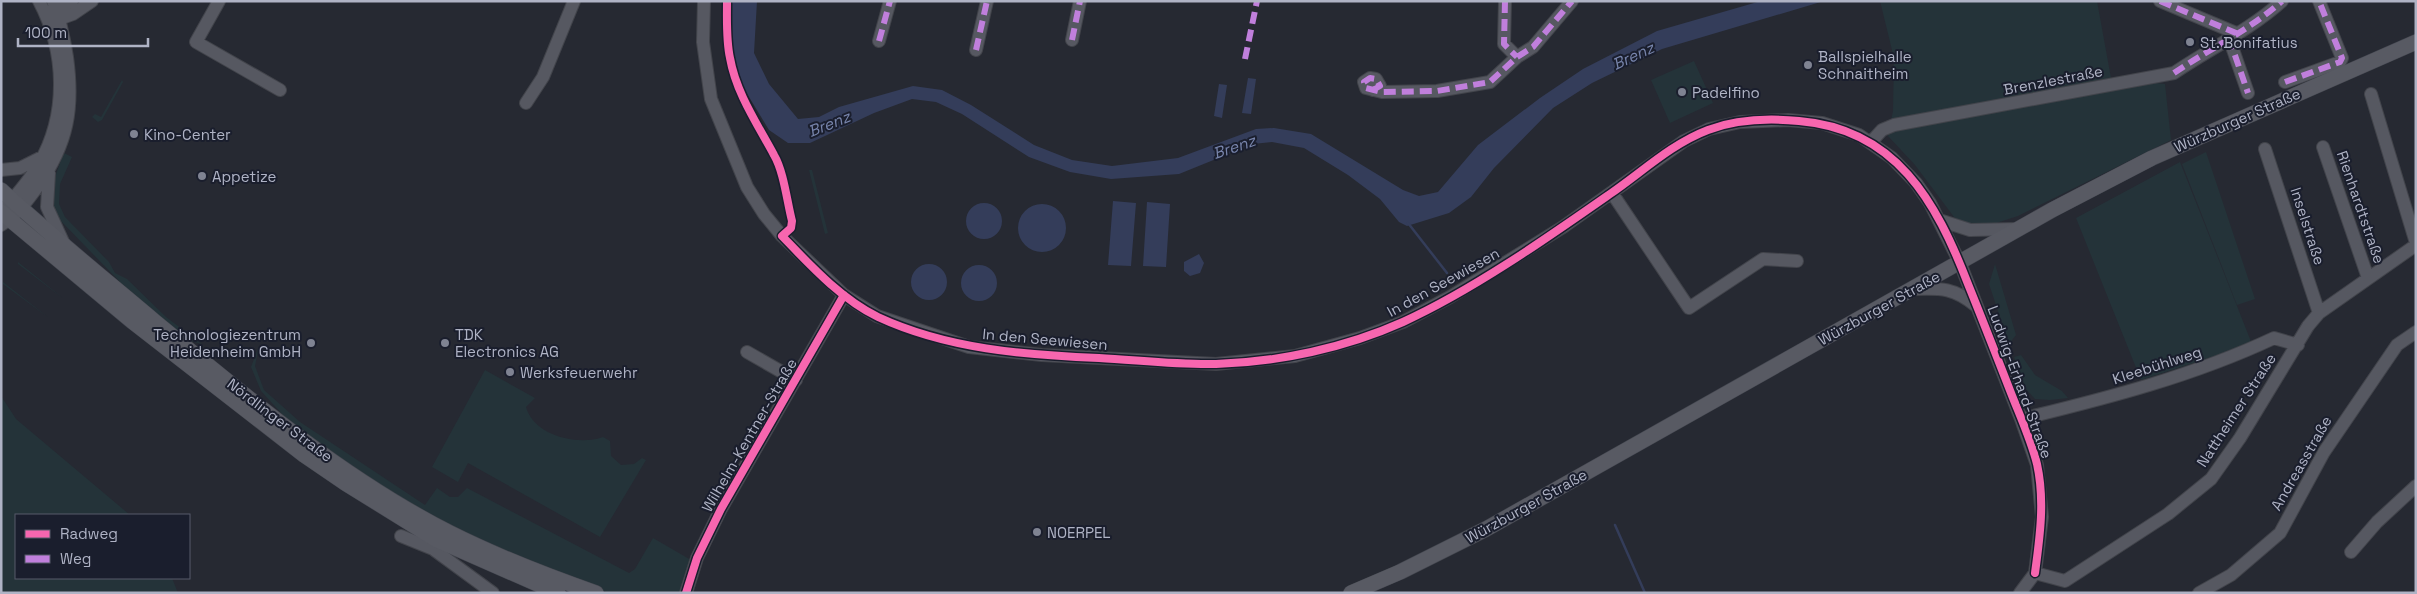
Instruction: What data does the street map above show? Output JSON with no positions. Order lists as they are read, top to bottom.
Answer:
{
  "streets": {
    "main road": ["Würzburger Straße", "Nördlinger Straße"],
    "street": [
      "Brenzlestraße",
      "Rienhardtstraße",
      "Inselstraße",
      "In den Seewiesen",
      "Kleebühlweg",
      "Ludwig-Erhard-Straße",
      "Nattheimer Straße",
      "Wilhelm-Kentner-Straße",
      "Andreasstraße"
    ]
  },
  "crossings": [
    ["Brenzlestraße", "In den Seewiesen"],
    ["Würzburger Straße", "In den Seewiesen"],
    ["Würzburger Straße", "Ludwig-Erhard-Straße"],
    ["Rienhardtstraße", "Nattheimer Straße"],
    ["Inselstraße", "Nattheimer Straße"],
    ["In den Seewiesen", "Ludwig-Erhard-Straße"],
    ["In den Seewiesen", "Wilhelm-Kentner-Straße"],
    ["Kleebühlweg", "Ludwig-Erhard-Straße"],
    ["Kleebühlweg", "Nattheimer Straße"],
    ["Ludwig-Erhard-Straße", "Nattheimer Straße"]
  ],
  "water": ["Brenz"],
  "places": [
    "St. Bonifatius",
    "Ballspielhalle Schnaitheim",
    "Padelfino",
    "Kino-Center",
    "Appetize",
    "Technologiezentrum Heidenheim GmbH",
    "TDK Electronics AG",
    "Werksfeuerwehr",
    "NOERPEL"
  ],
  "legend": ["Radweg", "Weg"],
  "scale_bar": "100 m"
}
